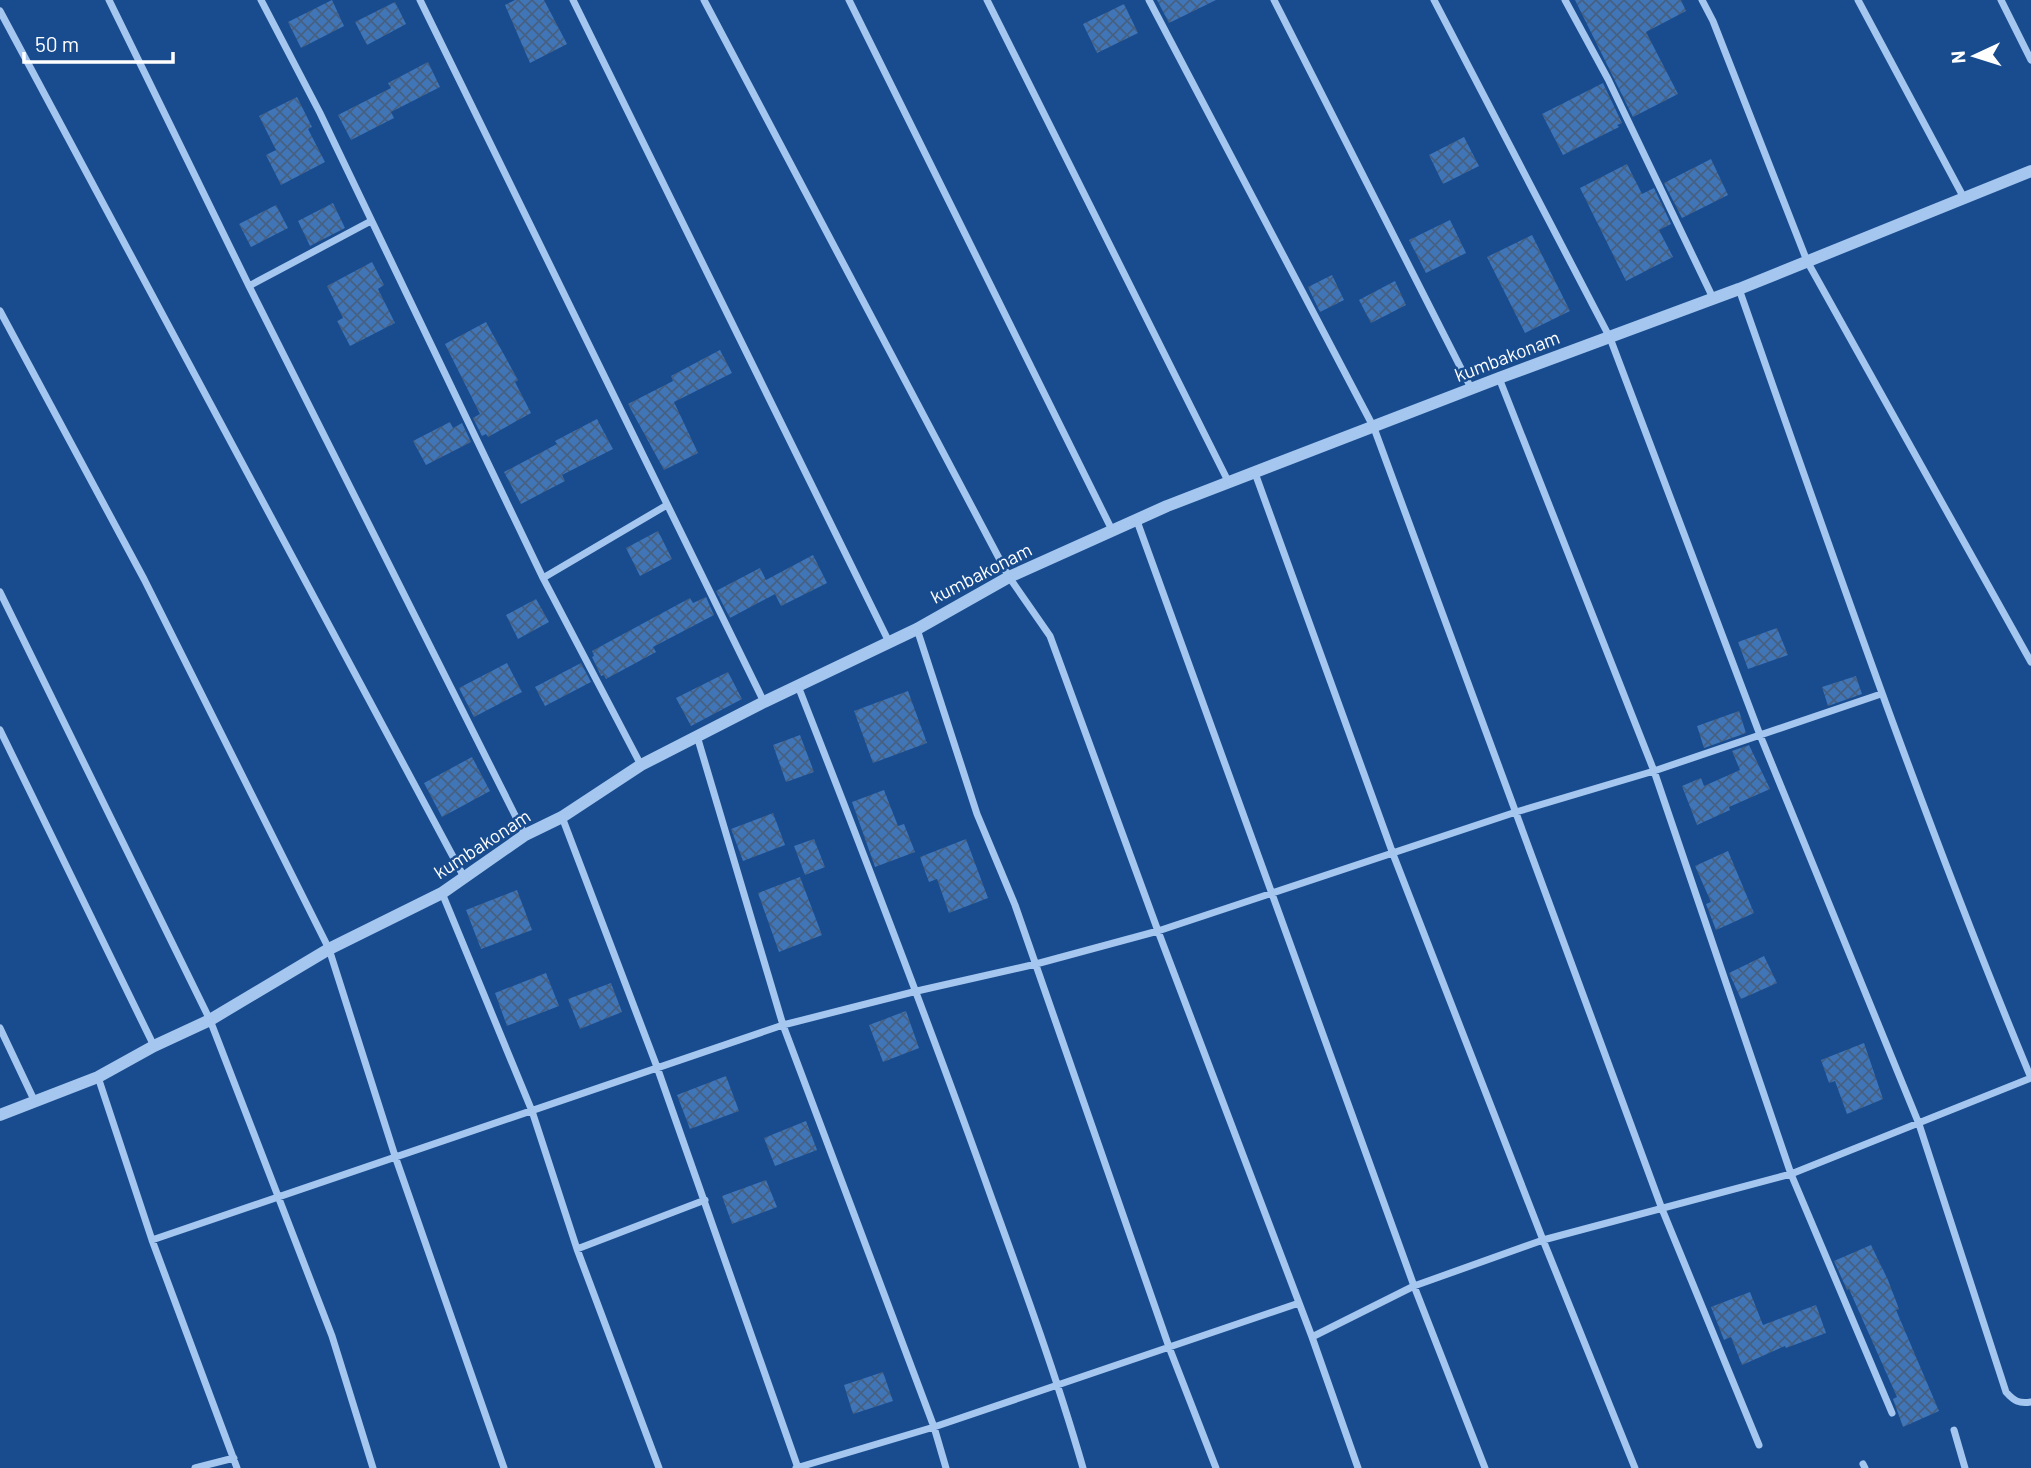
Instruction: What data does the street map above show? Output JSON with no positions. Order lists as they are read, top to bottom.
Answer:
{
  "streets": {
    "street": ["kumbakonam"]
  },
  "scale_bar": "50 m",
  "north": "left"
}
